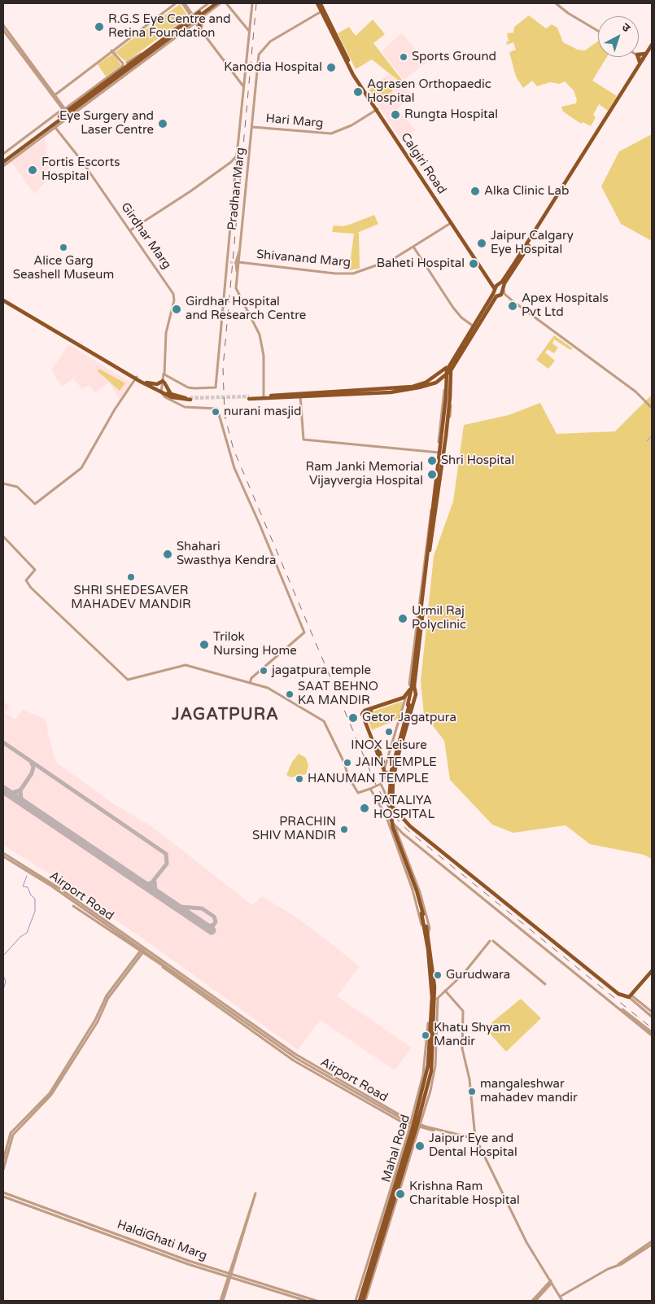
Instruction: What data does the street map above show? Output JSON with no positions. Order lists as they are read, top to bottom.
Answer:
{
  "streets": {
    "main road": ["Calgiri Road", "Mahal Road"],
    "street": [
      "Hari Marg",
      "Pradhan Marg",
      "Girdhar Marg",
      "Shivanand Marg",
      "Airport Road",
      "HaldiGhati Marg"
    ]
  },
  "crossings": [
    ["Hari Marg", "Calgiri Road"],
    ["Hari Marg", "Pradhan Marg"],
    ["Calgiri Road", "Pradhan Marg"],
    ["Calgiri Road", "Shivanand Marg"],
    ["Pradhan Marg", "Shivanand Marg"],
    ["Airport Road", "Mahal Road"]
  ],
  "districts": ["JAGATPURA"],
  "places": [
    "R.G.S Eye Centre and Retina Foundation",
    "Sports Ground",
    "Kanodia Hospital",
    "Agrasen Orthopaedic Hospital",
    "Rungta Hospital",
    "Eye Surgery and Laser Centre",
    "Fortis Escorts Hospital",
    "Alka Clinic Lab",
    "Jaipur Calgary Eye Hospital",
    "Alice Garg Seashell Museum",
    "Baheti Hospital",
    "Apex Hospitals Pvt Ltd",
    "Girdhar Hospital and Research Centre",
    "nurani masjid",
    "Shri Hospital",
    "Ram Janki Memorial Vijayvergia Hospital",
    "Shahari Swasthya Kendra",
    "SHRI SHEDESAVER MAHADEV MANDIR",
    "Urmil Raj Polyclinic",
    "Trilok Nursing Home",
    "jagatpura temple",
    "SAAT BEHNO KA MANDIR",
    "Getor Jagatpura",
    "INOX Leisure",
    "JAIN TEMPLE",
    "HANUMAN TEMPLE",
    "PATALIYA HOSPITAL",
    "PRACHIN SHIV MANDIR",
    "Gurudwara",
    "Khatu Shyam Mandir",
    "mangaleshwar mahadev mandir",
    "Jaipur Eye and Dental Hospital",
    "Krishna Ram Charitable Hospital"
  ],
  "north": "top right"
}
